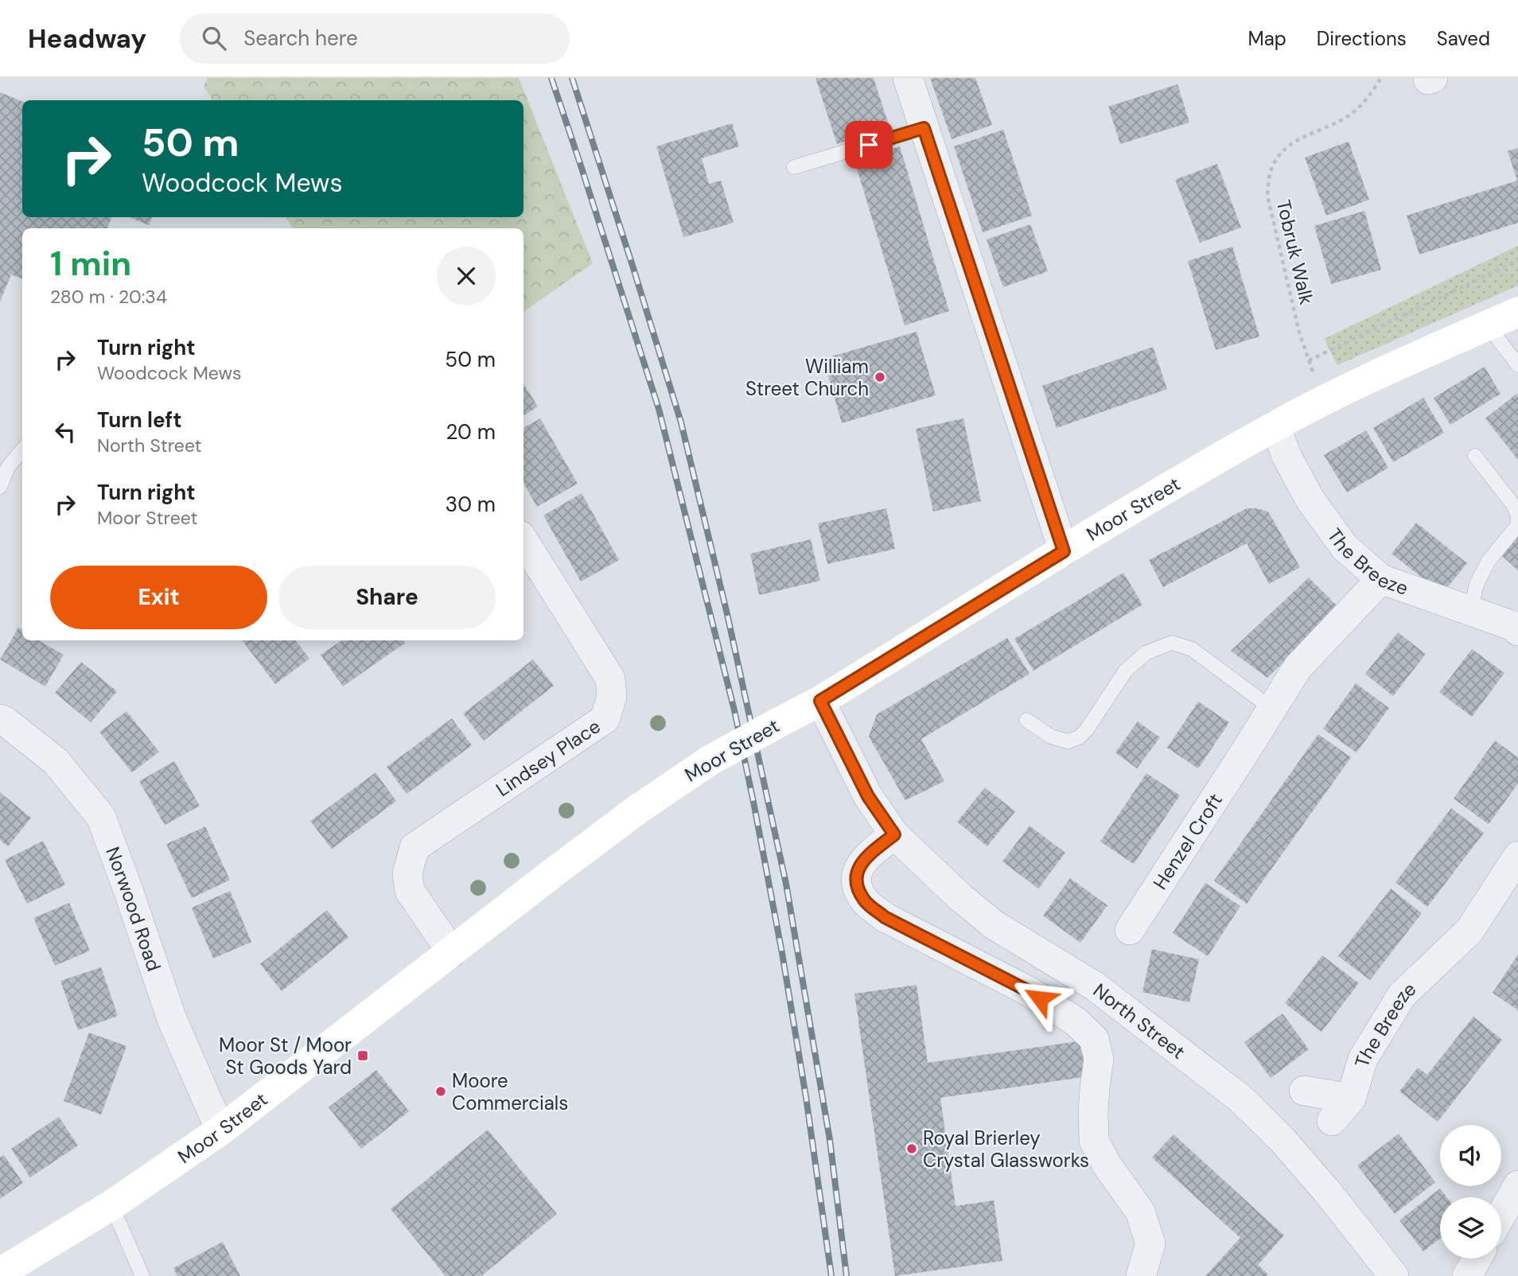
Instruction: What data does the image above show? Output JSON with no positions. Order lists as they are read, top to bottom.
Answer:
{
  "streets": {
    "street": [
      "Moor Street",
      "The Breeze",
      "Lindsey Place",
      "Henzel Croft",
      "Norwood Road",
      "North Street"
    ],
    "path": ["Tobruk Walk"]
  },
  "crossings": [
    ["Moor Street", "The Breeze"],
    ["Moor Street", "Lindsey Place"],
    ["Moor Street", "Norwood Road"],
    ["Moor Street", "North Street"],
    ["The Breeze", "Henzel Croft"]
  ],
  "places": {
    "other": ["William Street Church", "Moore Commercials", "Royal Brierley Crystal Glassworks"],
    "transit": ["Moor St / Moor St Goods Yard"]
  },
  "page": {
    "header": "Headway",
    "search": "Search here",
    "nav": ["Map", "Directions", "Saved"],
    "turn": ["50 m", "Woodcock Mews"],
    "heading": ["1 min", "280 m · 20:34"],
    "list": [
      {
        "name": "Turn right",
        "note": "Woodcock Mews",
        "value": "50 m"
      },
      {
        "name": "Turn left",
        "note": "North Street",
        "value": "20 m"
      },
      {
        "name": "Turn right",
        "note": "Moor Street",
        "value": "30 m"
      }
    ],
    "buttons": ["Exit", "Share"]
  }
}
